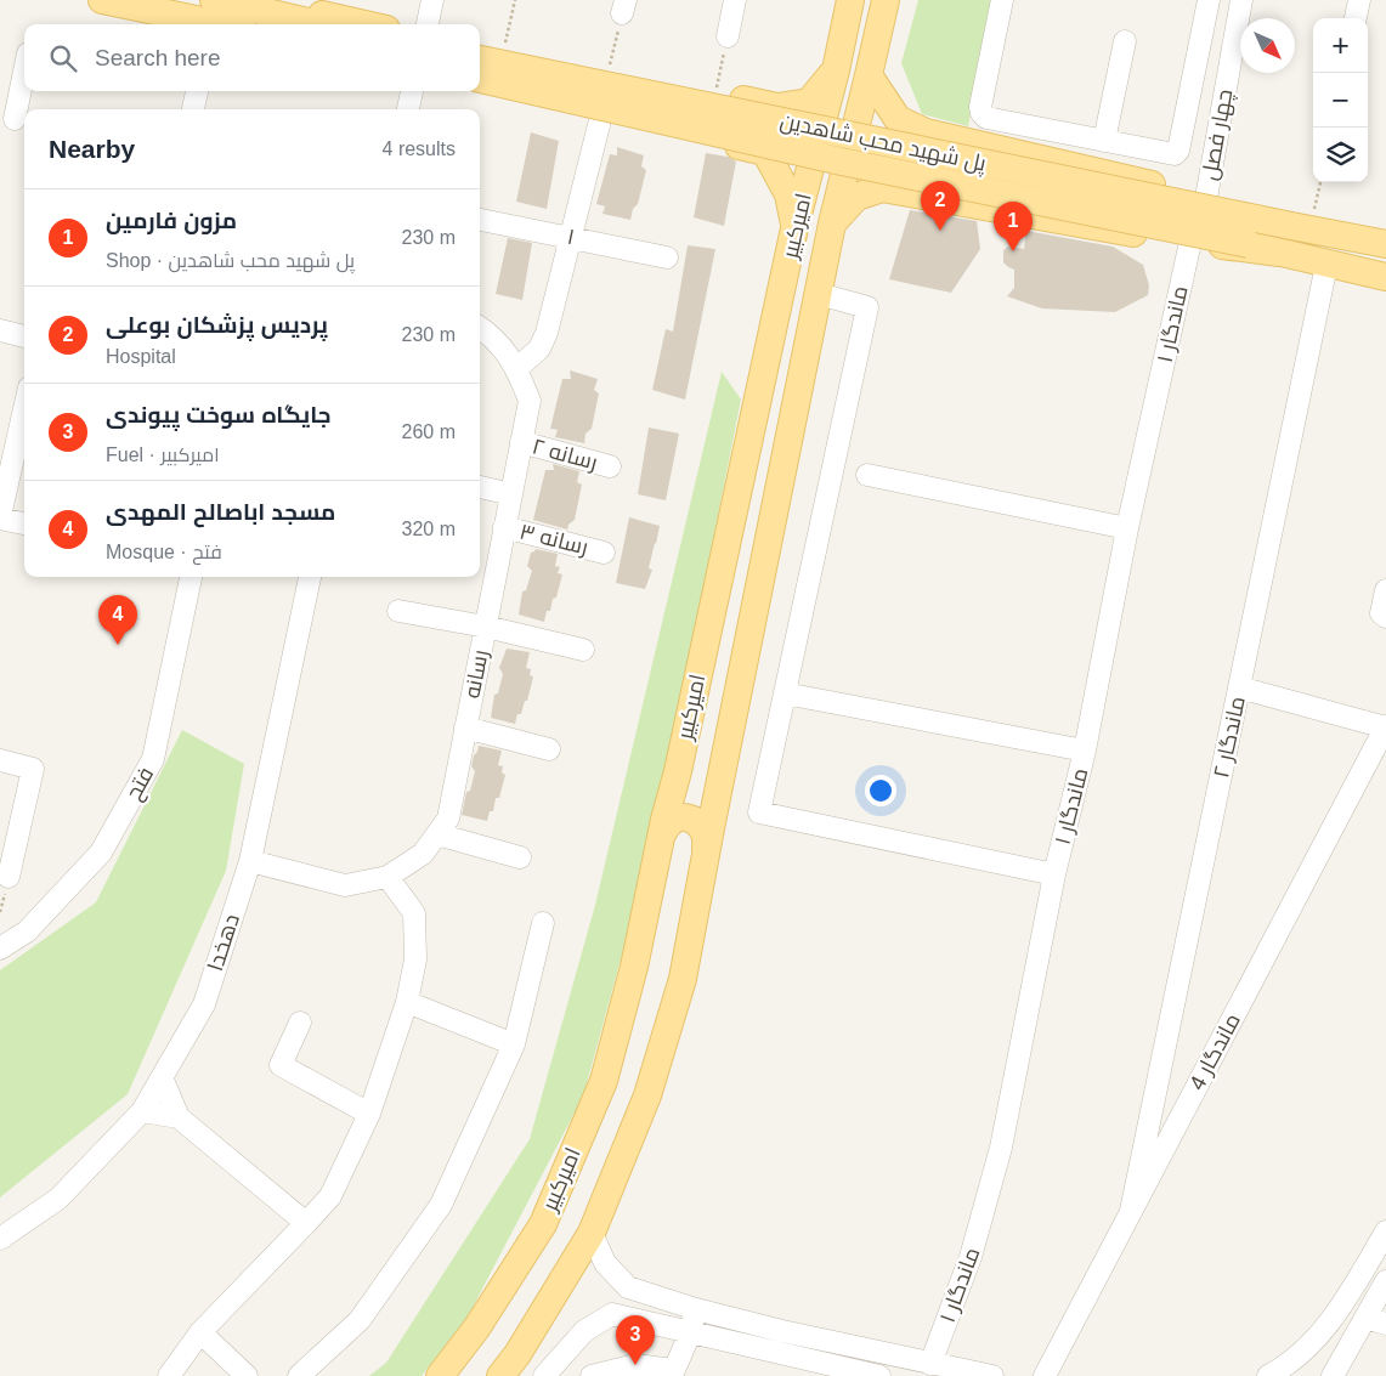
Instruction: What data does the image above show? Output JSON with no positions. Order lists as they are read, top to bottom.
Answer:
{
  "streets": {
    "main road": ["پل شهید محب شاهدین", "امیرکبیر"],
    "street": [
      "چهار فصل",
      "۱",
      "ماندگار ۱",
      "رسانه ۲",
      "رسانه ۳",
      "رسانه",
      "ماندگار ۲",
      "فتح",
      "دهخدا",
      "ماندگار 4"
    ]
  },
  "crossings": [
    ["رسانه ۲", "رسانه"],
    ["رسانه ۳", "رسانه"],
    ["رسانه", "دهخدا"],
    ["ماندگار ۲", "ماندگار 4"]
  ],
  "north": "bottom right",
  "page": {
    "map_buttons": ["+", "−"],
    "search": "Search here",
    "heading": ["Nearby", "4 results"],
    "pins": [
      "2",
      "1",
      "4",
      "3"
    ],
    "list": [
      {
        "mark": "1",
        "name": "مزون فارمین",
        "note": "Shop · پل شهید محب شاهدین",
        "value": "230 m"
      },
      {
        "mark": "2",
        "name": "پردیس پزشکان بوعلی",
        "note": "Hospital",
        "value": "230 m"
      },
      {
        "mark": "3",
        "name": "جایگاه سوخت پیوندی",
        "note": "Fuel · امیرکبیر",
        "value": "260 m"
      },
      {
        "mark": "4",
        "name": "مسجد اباصالح المهدی",
        "note": "Mosque · فتح",
        "value": "320 m"
      }
    ]
  }
}
